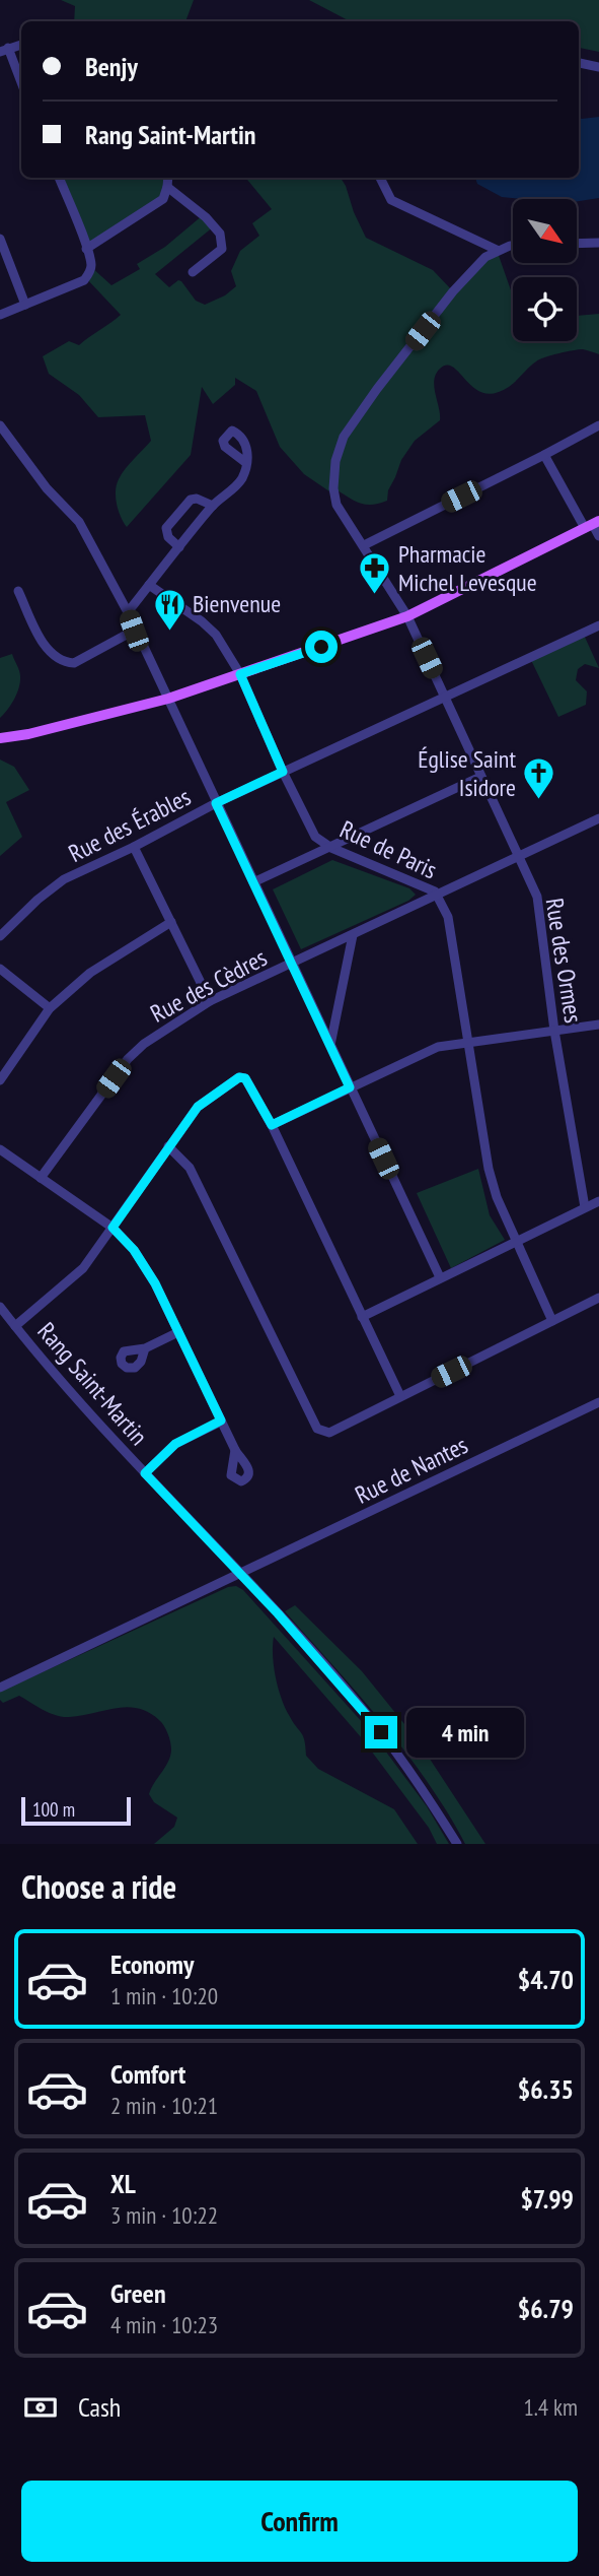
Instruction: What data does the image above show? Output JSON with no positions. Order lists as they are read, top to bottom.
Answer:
{
  "streets": {
    "street": [
      "Rue des Érables",
      "Rue de Paris",
      "Rue des Ormes",
      "Rue des Cèdres",
      "Rang Saint-Martin",
      "Rue de Nantes"
    ]
  },
  "crossings": [
    ["Rue des Érables", "Rue de Paris"],
    ["Rue des Érables", "Rue des Ormes"],
    ["Rue de Paris", "Rue des Cèdres"],
    ["Rue des Ormes", "Rue des Cèdres"],
    ["Rang Saint-Martin", "Rue de Nantes"]
  ],
  "places": {
    "pharmacy": ["Pharmacie Michel Levesque"],
    "restaurant": ["Bienvenue"],
    "church": ["Église Saint Isidore"]
  },
  "scale_bar": "100 m",
  "north": "bottom right",
  "page": {
    "banner": ["Benjy", "Rang Saint-Martin"],
    "bubble": "4 min",
    "scale": "100 m",
    "heading": "Choose a ride",
    "list": [
      {
        "name": "Economy",
        "note": "1 min · 10:20",
        "value": "$4.70"
      },
      {
        "name": "Comfort",
        "note": "2 min · 10:21",
        "value": "$6.35"
      },
      {
        "name": "XL",
        "note": "3 min · 10:22",
        "value": "$7.99"
      },
      {
        "name": "Green",
        "note": "4 min · 10:23",
        "value": "$6.79"
      }
    ],
    "pay": ["Cash", "1.4 km"],
    "buttons": "Confirm"
  }
}
